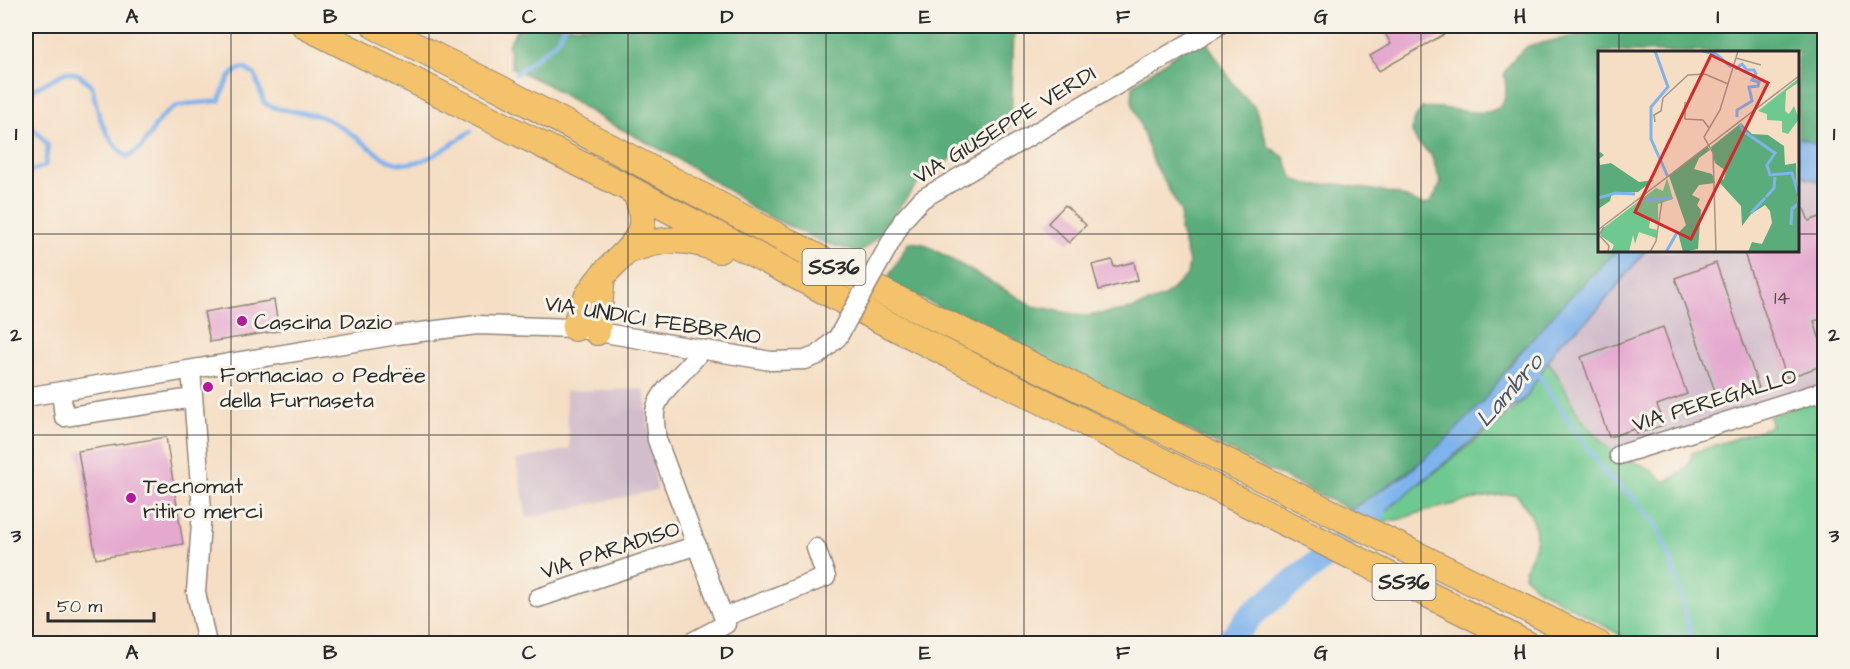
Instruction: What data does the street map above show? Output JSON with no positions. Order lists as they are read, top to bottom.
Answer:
{
  "streets": {
    "highway": ["SS36"],
    "street": [
      "VIA GIUSEPPE VERDI",
      "VIA UNDICI FEBBRAIO",
      "VIA PEREGALLO",
      "VIA PARADISO"
    ]
  },
  "crossings": [
    ["VIA GIUSEPPE VERDI", "VIA UNDICI FEBBRAIO"],
    ["VIA UNDICI FEBBRAIO", "VIA PARADISO"]
  ],
  "water": ["Lambro"],
  "places": ["Cascina Dazio", "Fornaciao o Pedrëe della Furnaseta", "Tecnomat ritiro merci"],
  "house_numbers": ["14"],
  "scale_bar": "50 m",
  "grid": {
    "columns": [
      "A",
      "B",
      "C",
      "D",
      "E",
      "F",
      "G",
      "H",
      "I"
    ],
    "rows": ["1", "2", "3"]
  }
}
